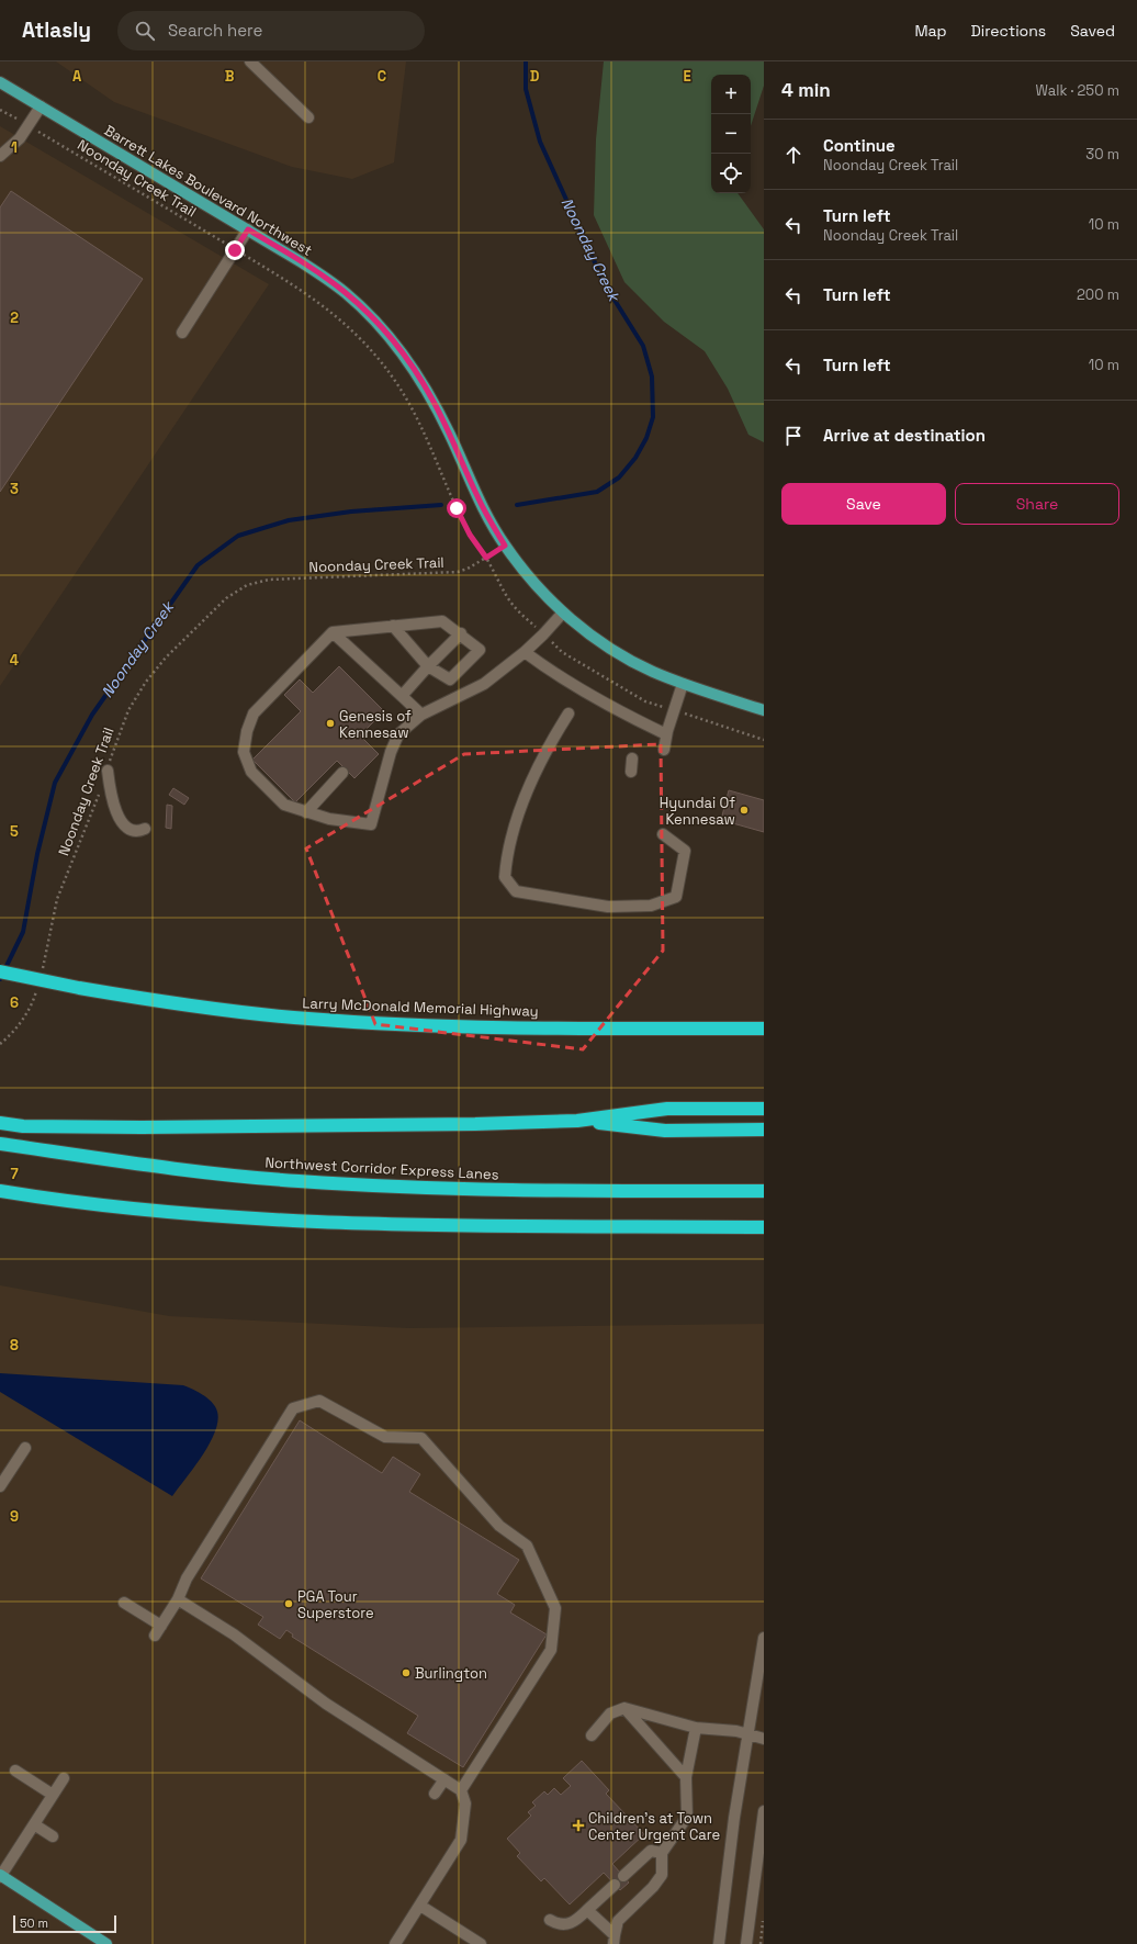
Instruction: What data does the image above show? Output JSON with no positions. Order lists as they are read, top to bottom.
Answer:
{
  "streets": {
    "highway": ["Larry McDonald Memorial Highway", "Northwest Corridor Express Lanes"],
    "main road": ["Barrett Lakes Boulevard Northwest"],
    "path": ["Noonday Creek Trail"]
  },
  "crossings": [
    ["Noonday Creek Trail", "Barrett Lakes Boulevard Northwest"]
  ],
  "water": ["Noonday Creek"],
  "places": {
    "other": [
      "Genesis of Kennesaw",
      "Hyundai Of Kennesaw",
      "PGA Tour Superstore",
      "Burlington"
    ],
    "health": ["Children's at Town Center Urgent Care"]
  },
  "scale_bar": "50 m",
  "page": {
    "header": "Atlasly",
    "search": "Search here",
    "nav": ["Map", "Directions", "Saved"],
    "heading": ["4 min", "Walk · 250 m"],
    "map_buttons": ["+", "−"],
    "list": [
      ["Continue", "Noonday Creek Trail", "30 m"],
      ["Turn left", "Noonday Creek Trail", "10 m"],
      ["Turn left", "200 m"],
      ["Turn left", "10 m"],
      "Arrive at destination"
    ],
    "buttons": ["Save", "Share"],
    "scale": "50 m"
  },
  "grid": {
    "columns": [
      "A",
      "B",
      "C",
      "D",
      "E"
    ],
    "rows": [
      "1",
      "2",
      "3",
      "4",
      "5",
      "6",
      "7",
      "8",
      "9"
    ]
  }
}
